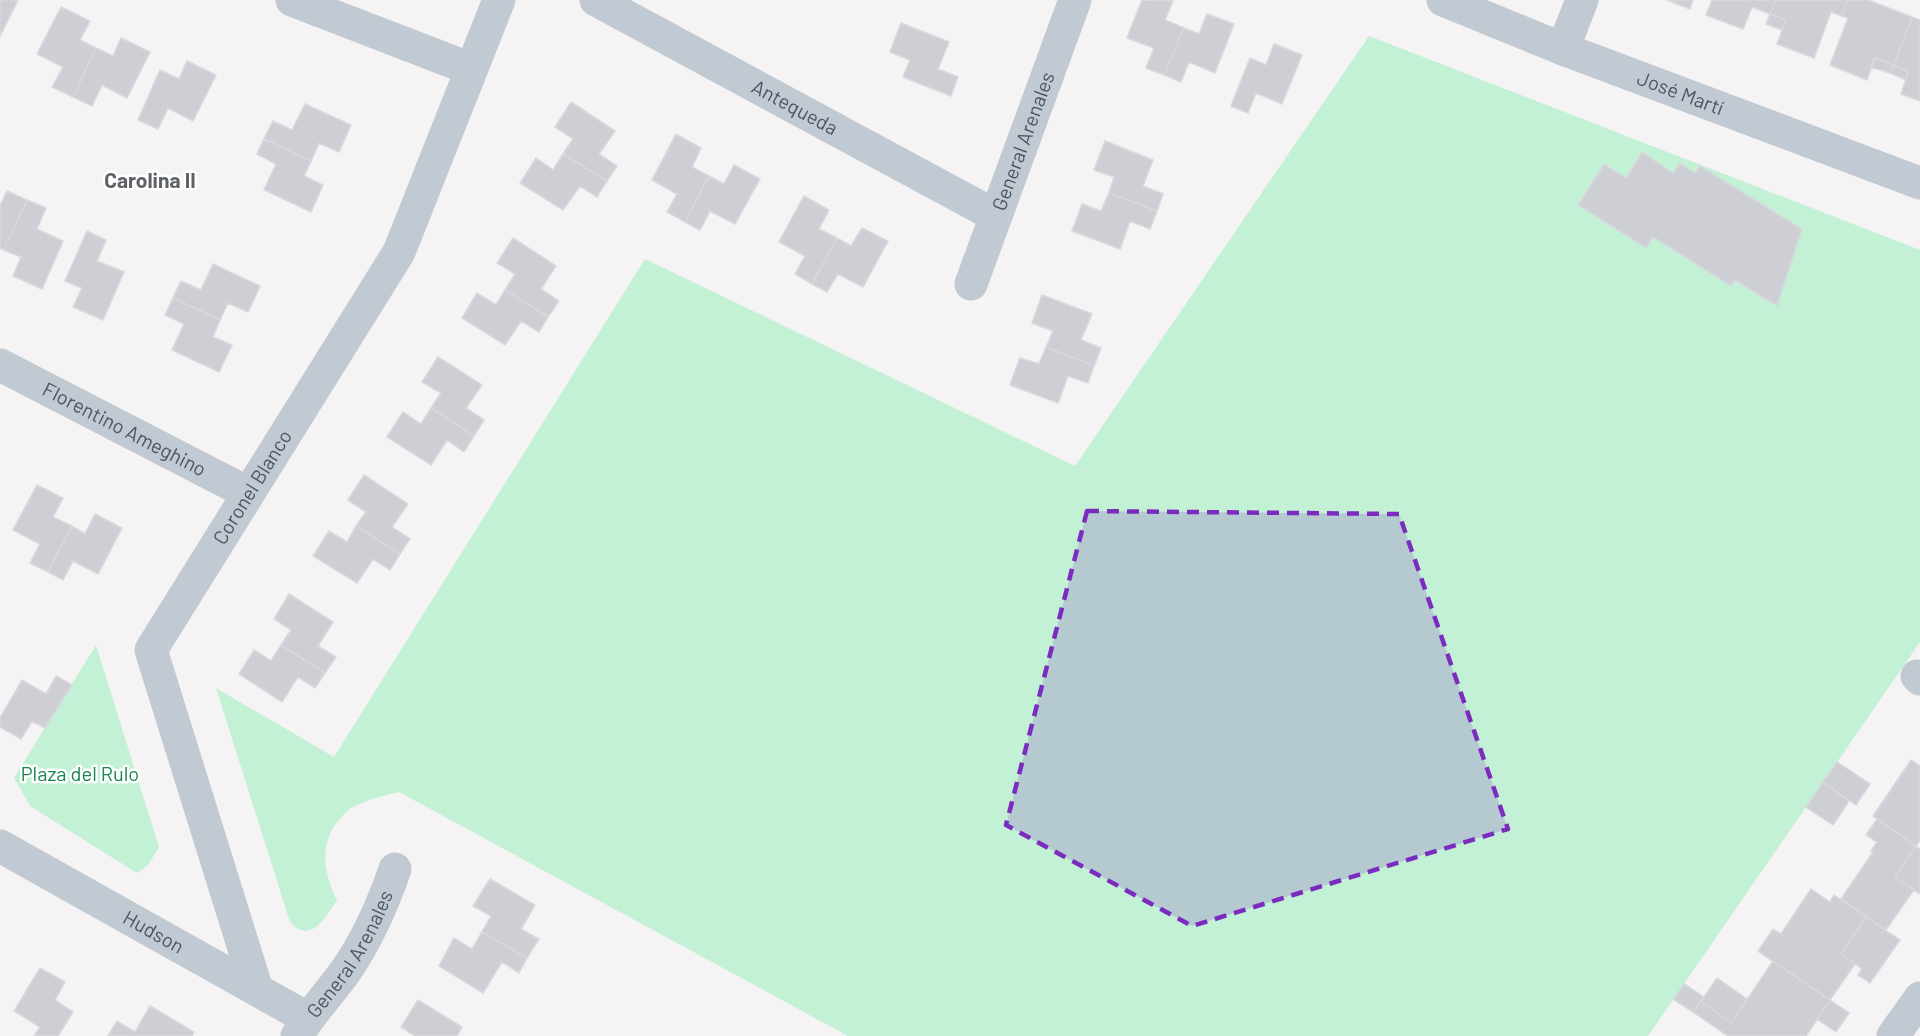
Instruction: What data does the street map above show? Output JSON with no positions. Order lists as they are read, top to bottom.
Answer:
{
  "streets": {
    "street": [
      "José Martí",
      "Antequeda",
      "General Arenales",
      "Florentino Ameghino",
      "Coronel Blanco",
      "Hudson"
    ]
  },
  "crossings": [
    ["Antequeda", "General Arenales"],
    ["General Arenales", "Hudson"],
    ["Florentino Ameghino", "Coronel Blanco"],
    ["Coronel Blanco", "Hudson"]
  ],
  "districts": ["Carolina II"],
  "parks": ["Plaza del Rulo"]
}
